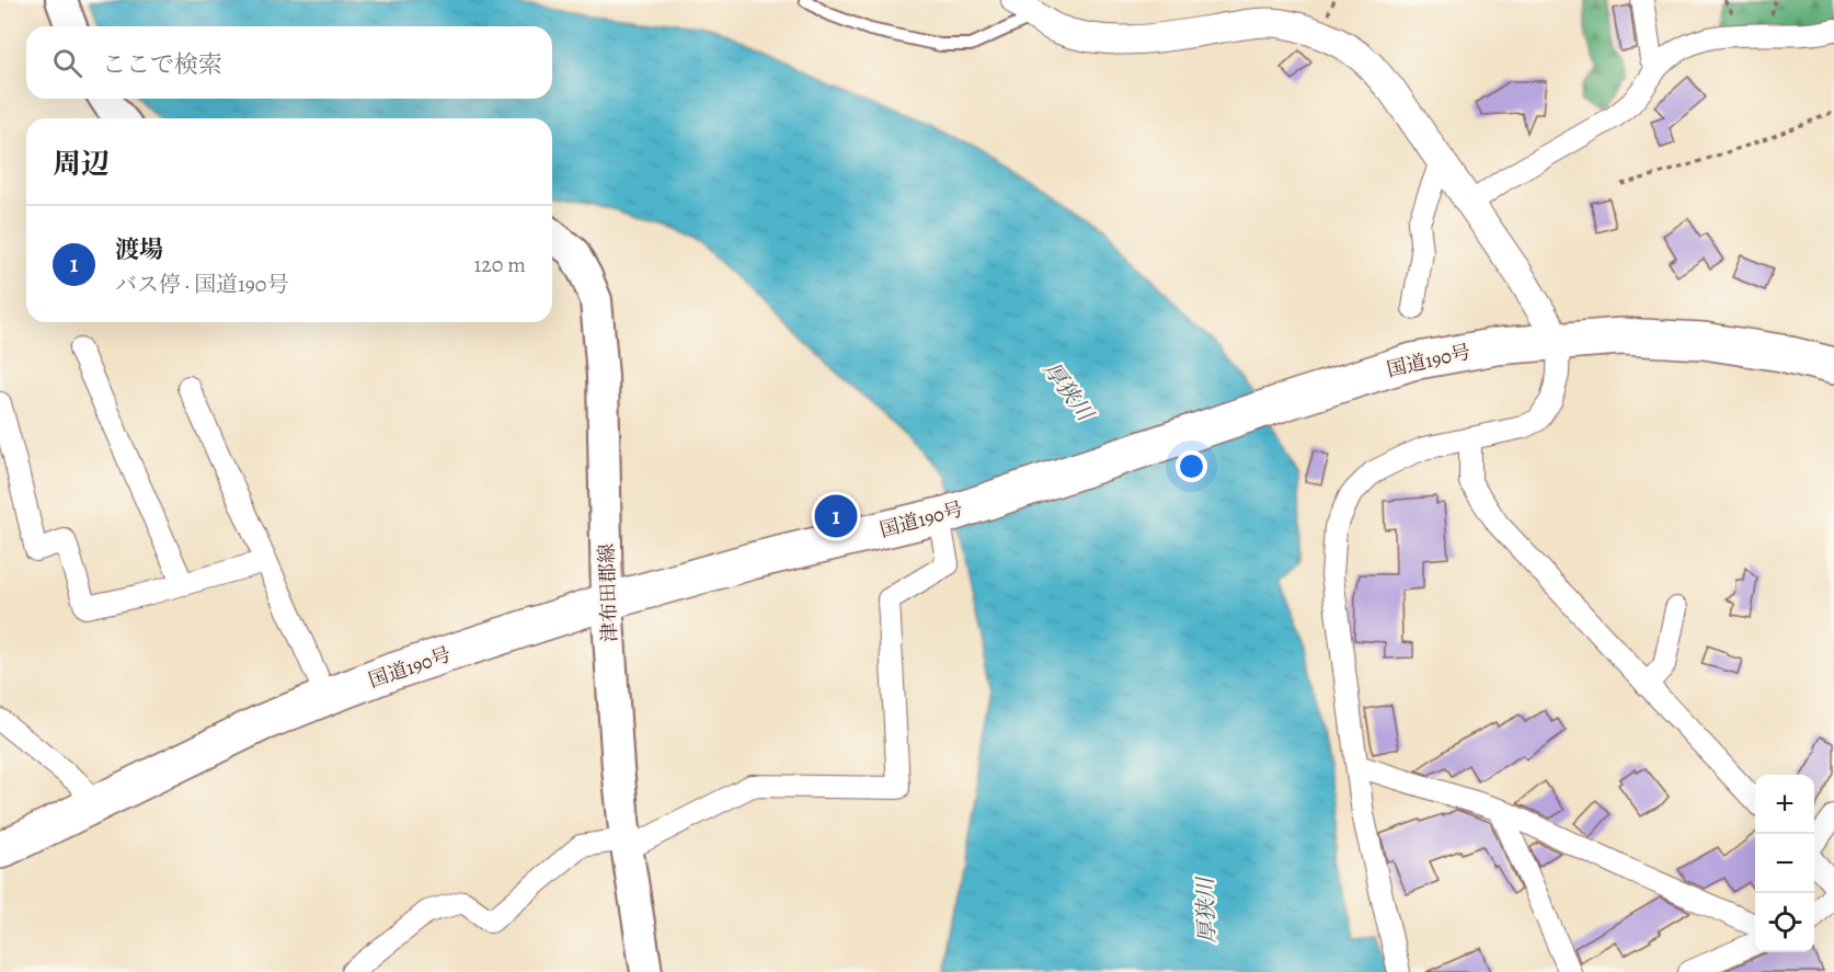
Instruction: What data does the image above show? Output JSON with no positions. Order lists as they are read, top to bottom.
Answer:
{
  "streets": {
    "highway": ["国道190号"],
    "main road": ["津布田郡線"]
  },
  "crossings": [
    ["国道190号", "津布田郡線"]
  ],
  "water": ["厚狭川"],
  "page": {
    "search": "ここで検索",
    "heading": "周辺",
    "list": [
      {
        "mark": "1",
        "name": "渡場",
        "note": "バス停 · 国道190号",
        "value": "120 m"
      }
    ],
    "pins": "1",
    "map_buttons": ["+", "−"]
  }
}
